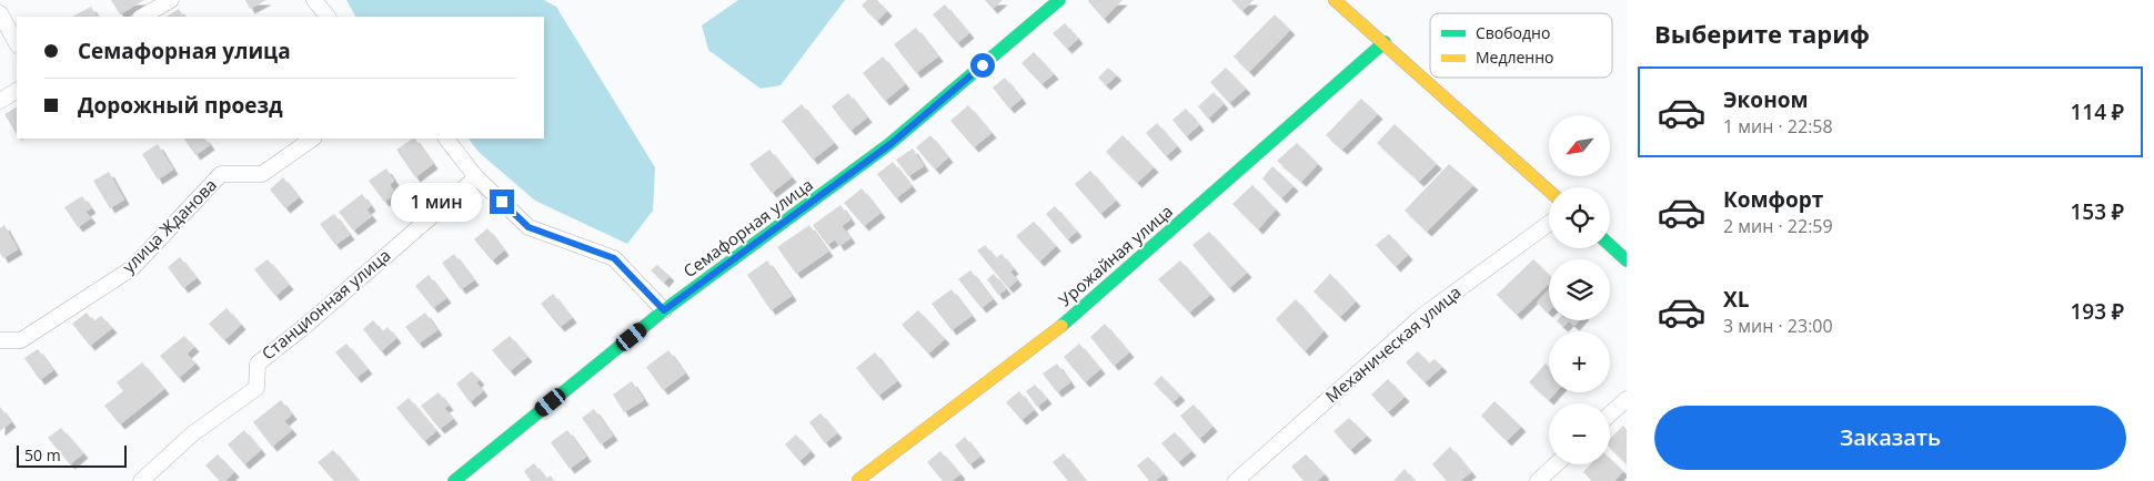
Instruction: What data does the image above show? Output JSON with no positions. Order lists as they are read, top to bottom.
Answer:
{
  "streets": {
    "street": [
      "улица Жданова",
      "Семафорная улица",
      "Урожайная улица",
      "Станционная улица",
      "Механическая улица"
    ]
  },
  "legend": ["Свободно", "Медленно"],
  "scale_bar": "50 m",
  "north": "bottom left",
  "page": {
    "heading": "Выберите тариф",
    "banner": ["Семафорная улица", "Дорожный проезд"],
    "list": [
      {
        "name": "Эконом",
        "note": "1 мин · 22:58",
        "value": "114 ₽"
      },
      {
        "name": "Комфорт",
        "note": "2 мин · 22:59",
        "value": "153 ₽"
      },
      {
        "name": "XL",
        "note": "3 мин · 23:00",
        "value": "193 ₽"
      }
    ],
    "map_buttons": ["+", "−"],
    "bubble": "1 мин",
    "buttons": "Заказать",
    "scale": "50 m"
  }
}
